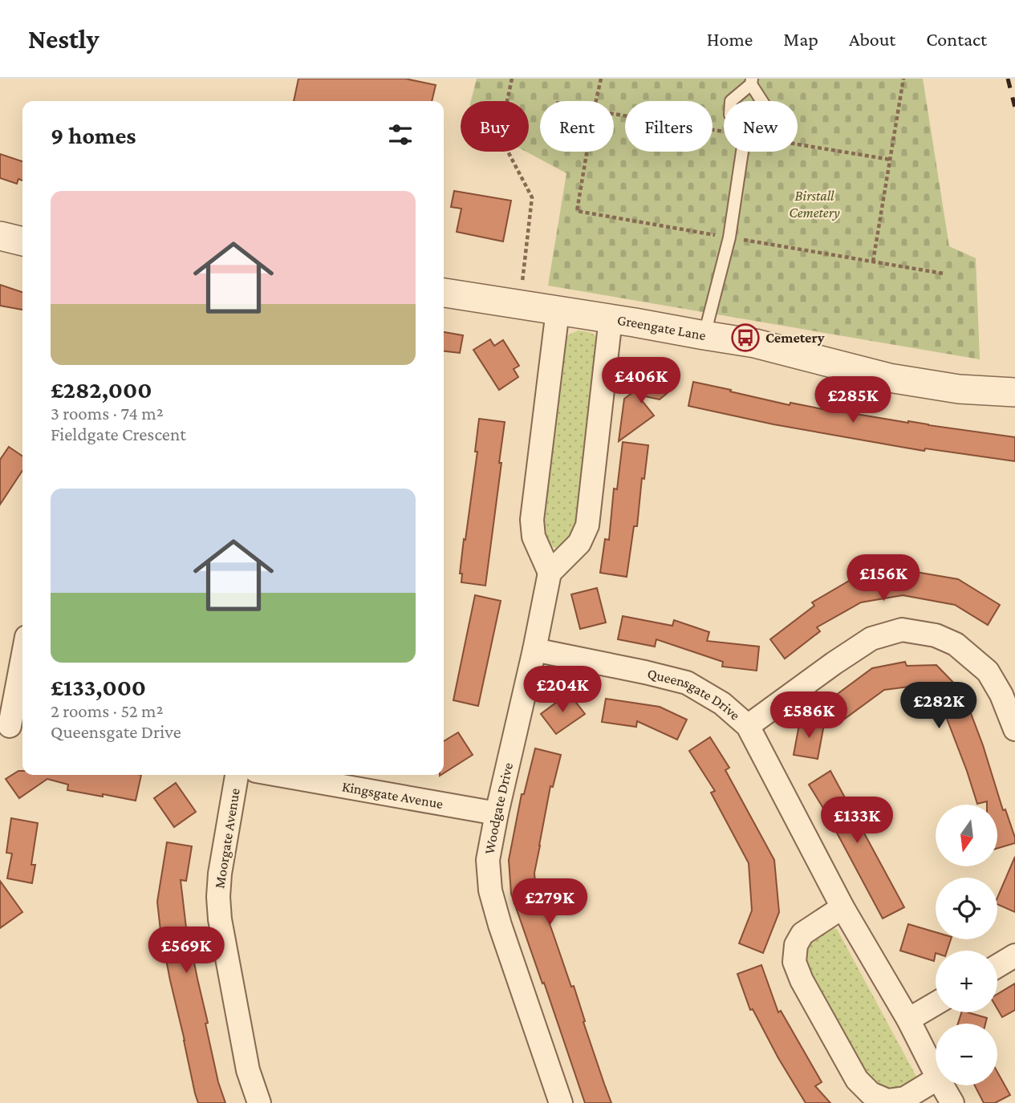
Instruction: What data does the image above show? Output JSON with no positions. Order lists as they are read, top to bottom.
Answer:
{
  "streets": {
    "street": [
      "Greengate Lane",
      "Queensgate Drive",
      "Kingsgate Avenue",
      "Woodgate Drive",
      "Moorgate Avenue"
    ]
  },
  "crossings": [
    ["Queensgate Drive", "Woodgate Drive"],
    ["Kingsgate Avenue", "Woodgate Drive"]
  ],
  "parks": ["Birstall Cemetery"],
  "places": {
    "bus stop": ["Cemetery"]
  },
  "north": "bottom",
  "page": {
    "header": "Nestly",
    "nav": [
      "Home",
      "Map",
      "About",
      "Contact"
    ],
    "chip": [
      "Buy",
      "Rent",
      "Filters",
      "New"
    ],
    "heading": "9 homes",
    "list": [
      {
        "name": "£282,000",
        "note": "3 rooms · 74 m² · Fieldgate Crescent"
      },
      {
        "name": "£133,000",
        "note": "2 rooms · 52 m² · Queensgate Drive"
      }
    ],
    "price": [
      "£406K",
      "£285K",
      "£156K",
      "£204K",
      "£282K",
      "£586K",
      "£133K",
      "£279K",
      "£569K"
    ],
    "map_buttons": ["+", "−"]
  }
}
